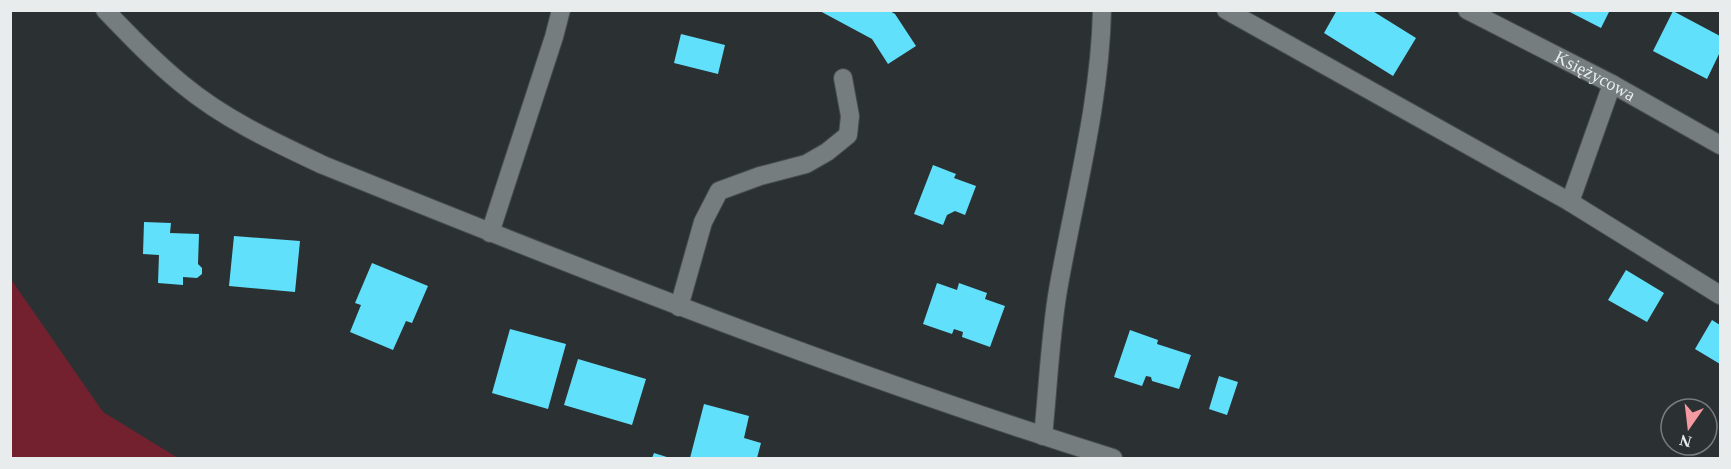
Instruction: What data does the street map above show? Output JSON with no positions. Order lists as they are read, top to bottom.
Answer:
{
  "streets": {
    "street": ["Księżycowa"]
  },
  "north": "bottom"
}
